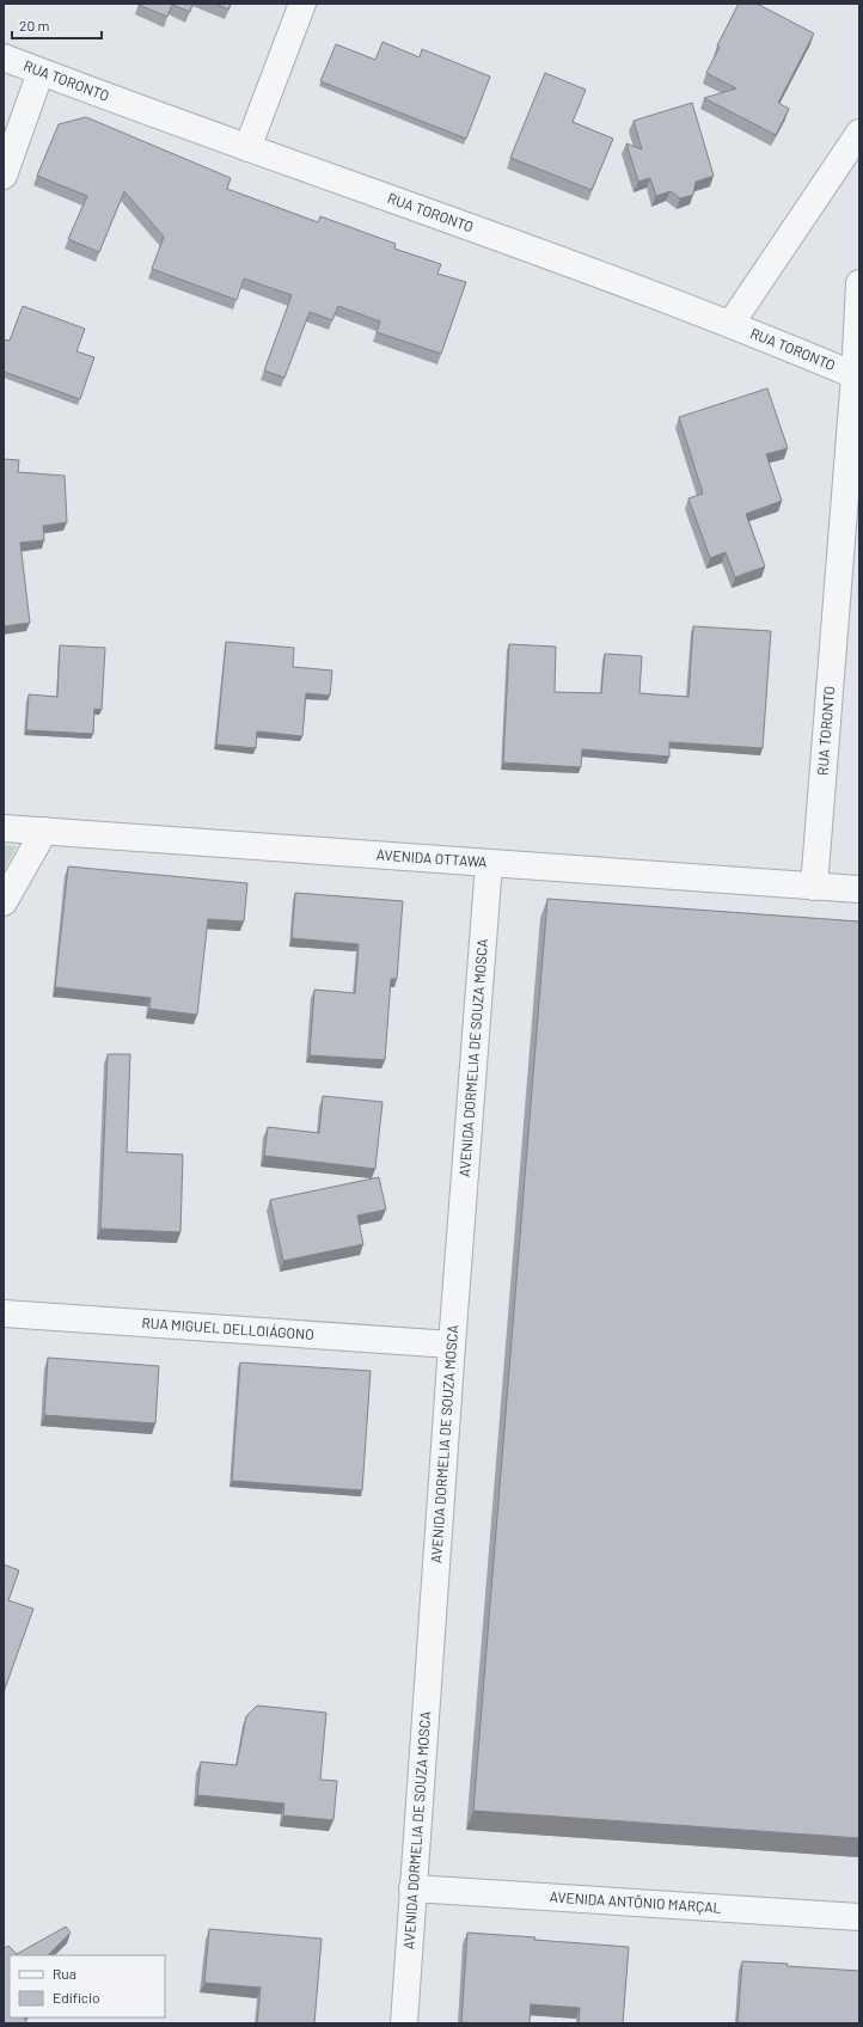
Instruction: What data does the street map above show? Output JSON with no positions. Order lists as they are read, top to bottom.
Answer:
{
  "streets": {
    "street": [
      "RUA TORONTO",
      "AVENIDA OTTAWA",
      "AVENIDA DORMELIA DE SOUZA MOSCA",
      "RUA MIGUEL DELLOIÁGONO",
      "AVENIDA ANTÔNIO MARÇAL"
    ]
  },
  "crossings": [
    ["RUA TORONTO", "AVENIDA OTTAWA"],
    ["AVENIDA OTTAWA", "AVENIDA DORMELIA DE SOUZA MOSCA"],
    ["AVENIDA DORMELIA DE SOUZA MOSCA", "RUA MIGUEL DELLOIÁGONO"],
    ["AVENIDA DORMELIA DE SOUZA MOSCA", "AVENIDA ANTÔNIO MARÇAL"]
  ],
  "legend": ["Rua", "Edifício"],
  "scale_bar": "20 m"
}
